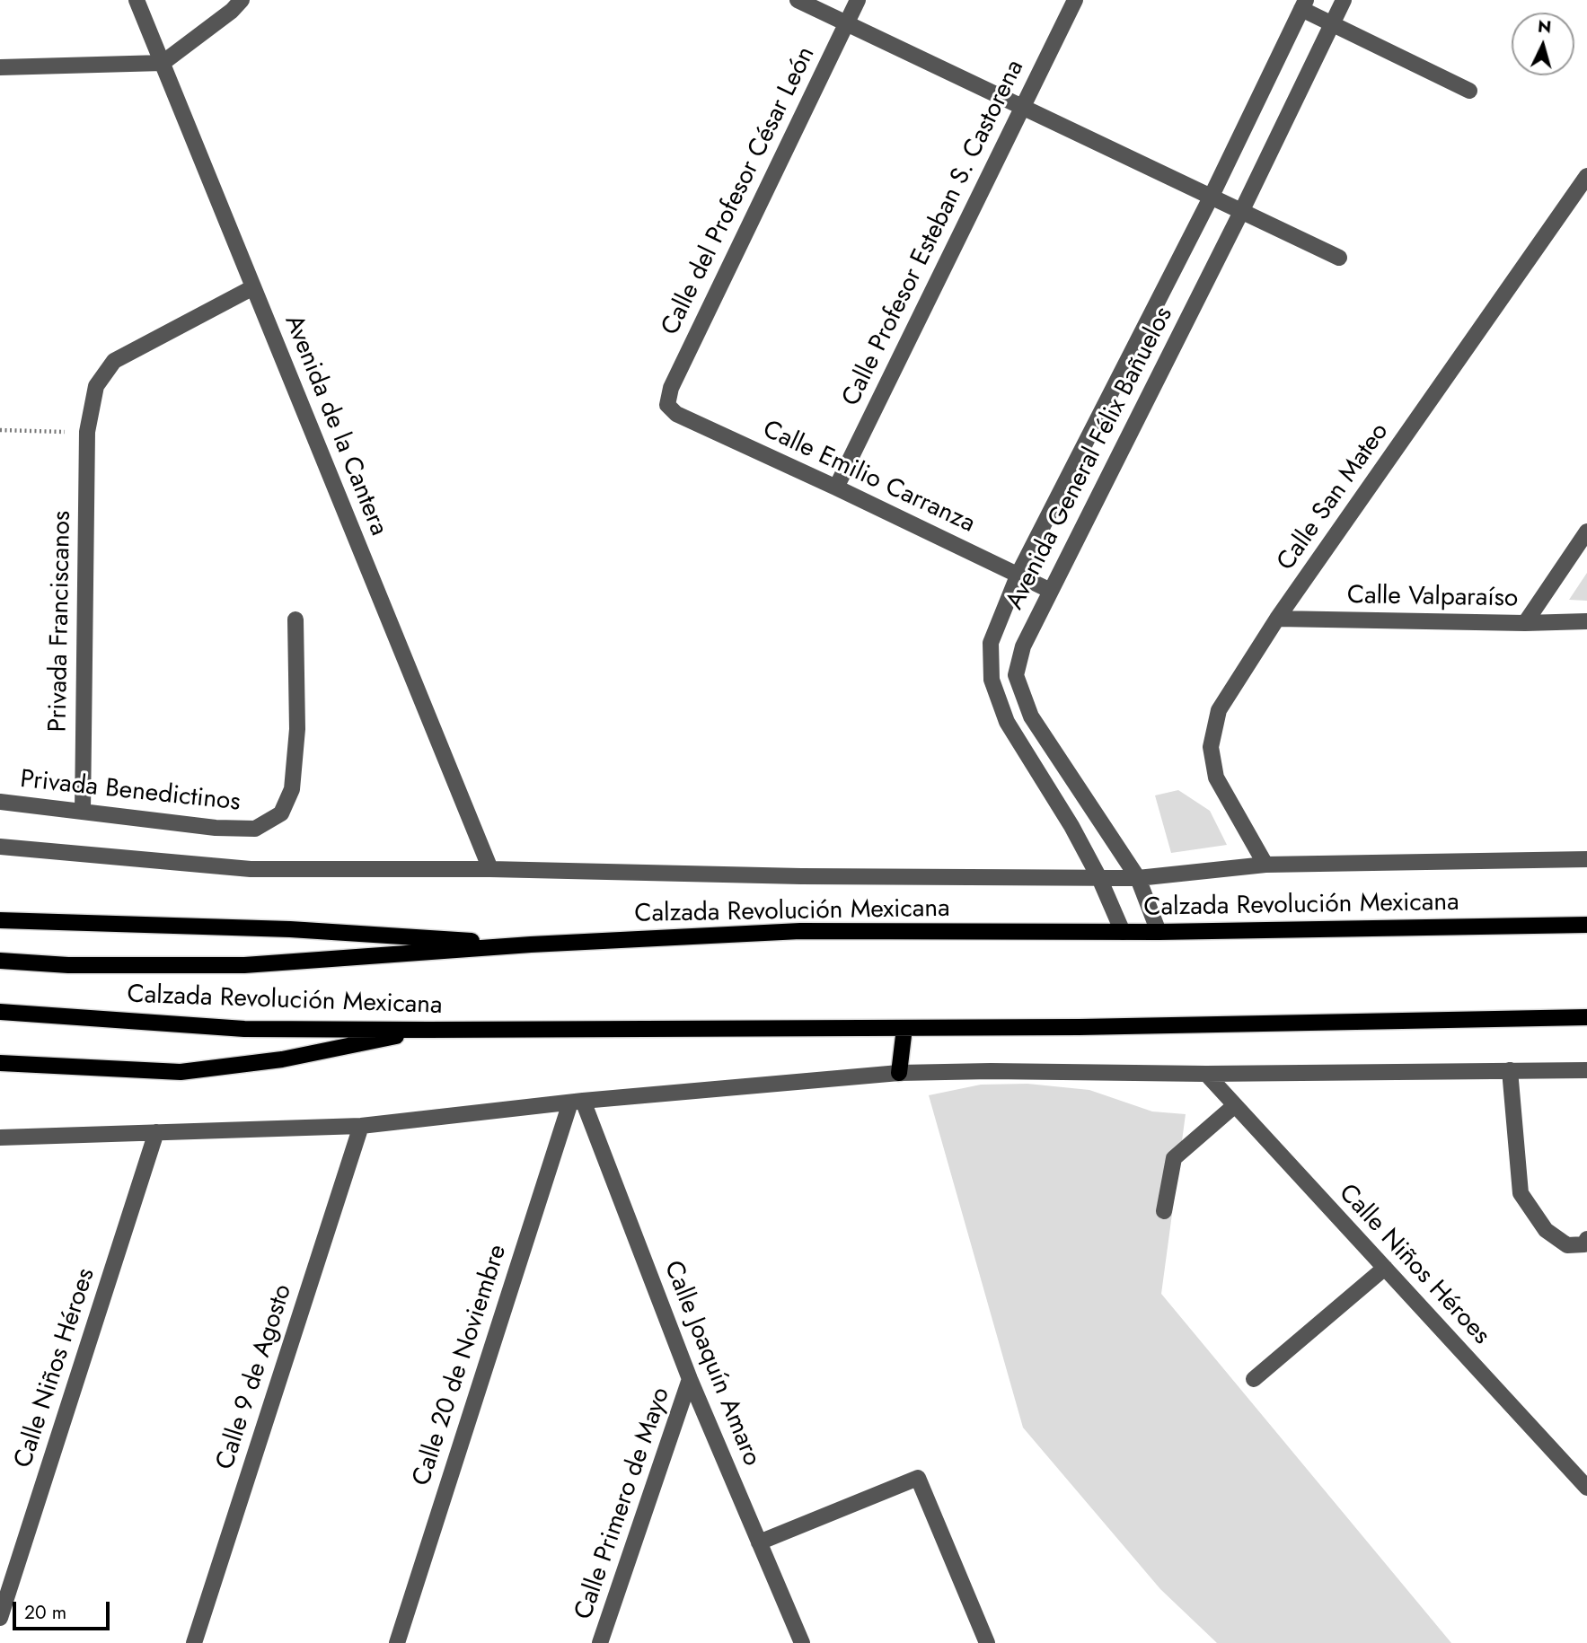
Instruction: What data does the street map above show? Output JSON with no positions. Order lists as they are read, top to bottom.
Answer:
{
  "streets": {
    "main road": ["Calzada Revolución Mexicana"],
    "street": [
      "Calle del Profesor César León",
      "Calle Profesor Esteban S. Castorena",
      "Avenida de la Cantera",
      "Avenida General Félix Bañuelos",
      "Calle Emilio Carranza",
      "Calle San Mateo",
      "Calle Valparaíso",
      "Privada Franciscanos",
      "Privada Benedictinos",
      "Calle Niños Héroes",
      "Calle Joaquín Amaro",
      "Calle 20 de Noviembre",
      "Calle 9 de Agosto",
      "Calle Primero de Mayo"
    ]
  },
  "crossings": [
    ["Calle del Profesor César León", "Calle Emilio Carranza"],
    ["Calle Profesor Esteban S. Castorena", "Calle Emilio Carranza"],
    ["Avenida de la Cantera", "Privada Franciscanos"],
    ["Avenida General Félix Bañuelos", "Calle Emilio Carranza"],
    ["Avenida General Félix Bañuelos", "Calzada Revolución Mexicana"],
    ["Calle San Mateo", "Calle Valparaíso"],
    ["Privada Franciscanos", "Privada Benedictinos"],
    ["Calle Joaquín Amaro", "Calle 20 de Noviembre"],
    ["Calle Joaquín Amaro", "Calle Primero de Mayo"]
  ],
  "scale_bar": "20 m",
  "north": "top"
}
